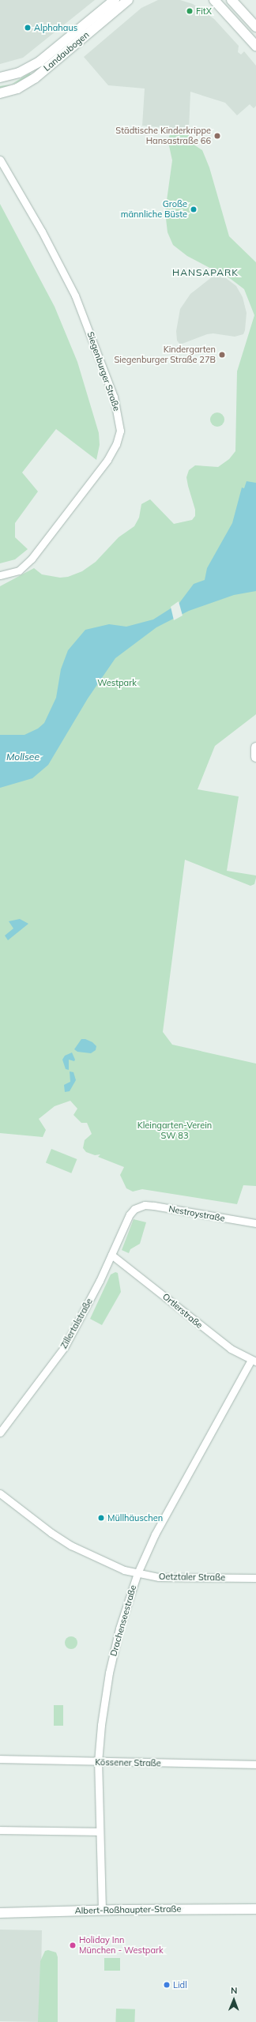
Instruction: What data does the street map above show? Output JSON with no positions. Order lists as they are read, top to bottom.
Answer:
{
  "streets": {
    "main road": ["Landaubogen", "Albert-Roßhaupter-Straße"],
    "street": [
      "Siegenburger Straße",
      "Nestroystraße",
      "Ortlerstraße",
      "Zillertalstraße",
      "Oetztaler Straße",
      "Drachenseestraße",
      "Kössener Straße"
    ]
  },
  "crossings": [
    ["Nestroystraße", "Zillertalstraße"],
    ["Ortlerstraße", "Zillertalstraße"],
    ["Ortlerstraße", "Drachenseestraße"],
    ["Oetztaler Straße", "Drachenseestraße"],
    ["Drachenseestraße", "Kössener Straße"],
    ["Drachenseestraße", "Albert-Roßhaupter-Straße"]
  ],
  "districts": ["HANSAPARK"],
  "water": ["Mollsee"],
  "parks": ["Westpark", "Kleingarten-Verein SW 83"],
  "places": [
    "FitX",
    "Alphahaus",
    "Städtische Kinderkrippe Hansastraße 66",
    "Große männliche Büste",
    "Kindergarten Siegenburger Straße 27B",
    "Müllhäuschen",
    "Holiday Inn München - Westpark",
    "Lidl"
  ],
  "north": "top"
}
